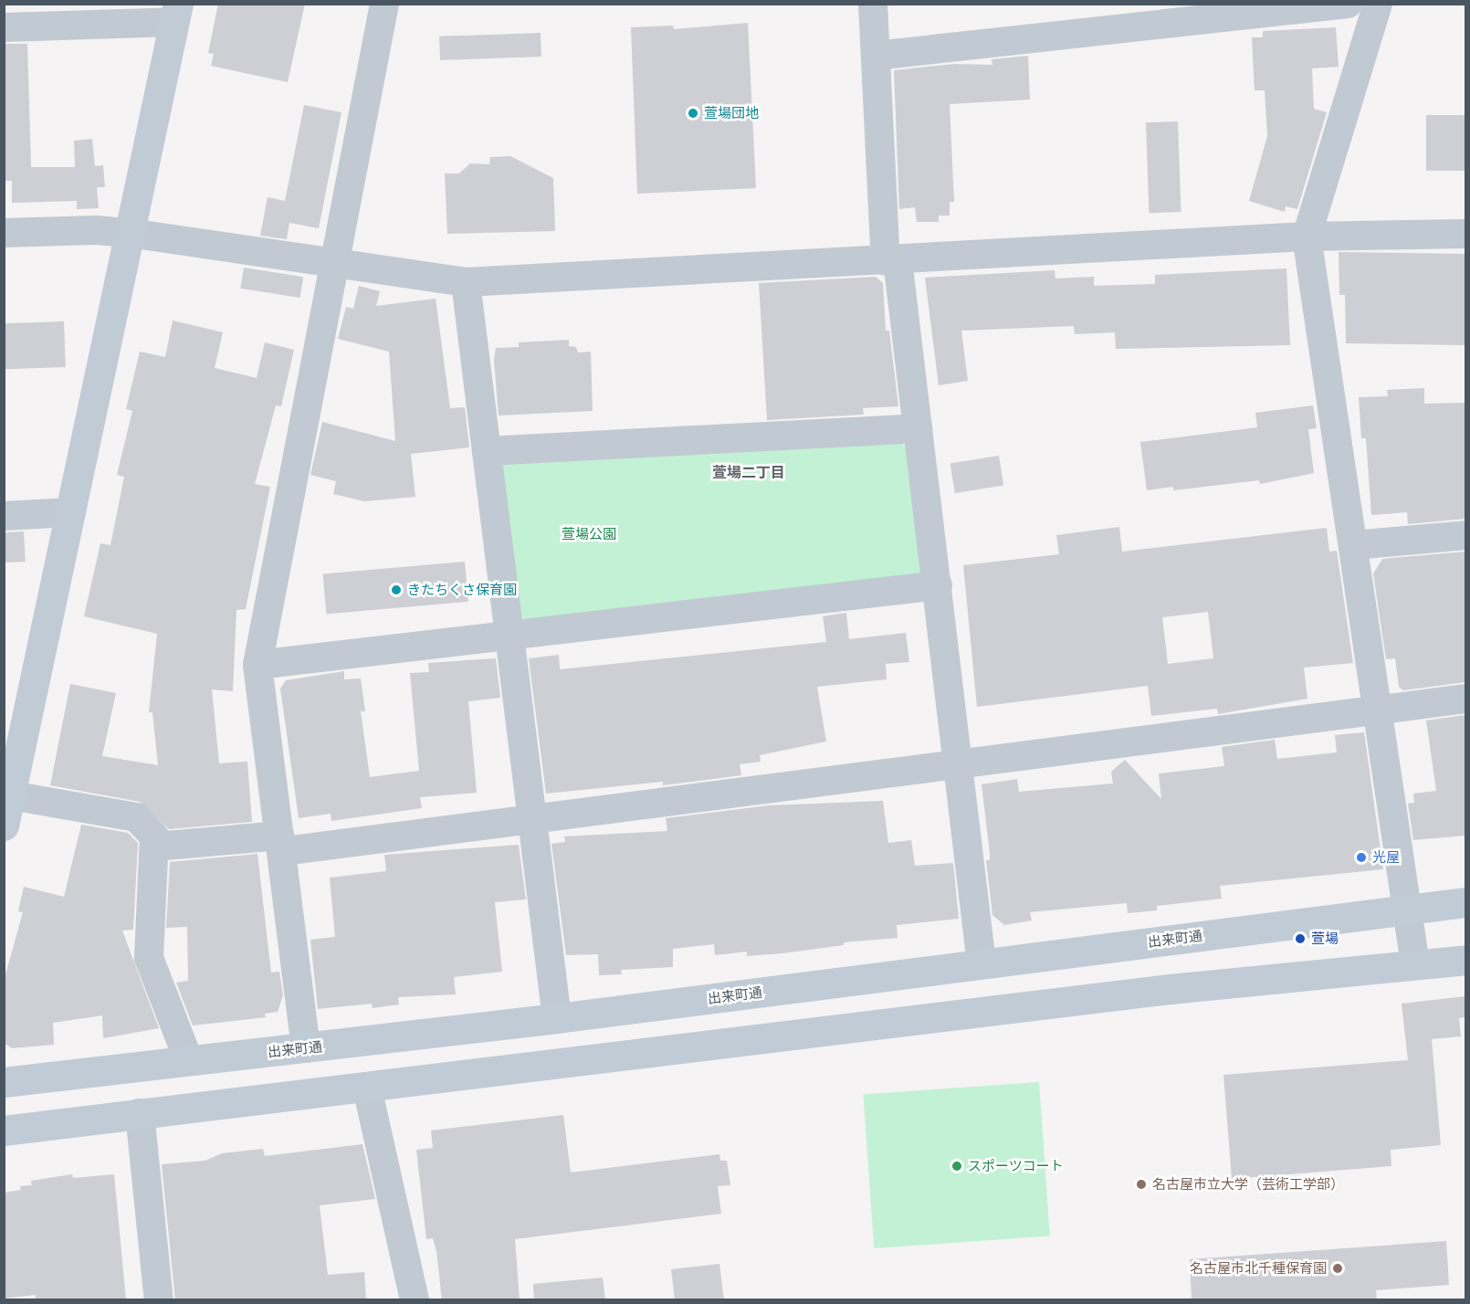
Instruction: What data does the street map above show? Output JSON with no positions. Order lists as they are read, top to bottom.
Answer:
{
  "streets": {
    "main road": ["出来町通"]
  },
  "districts": ["萱場二丁目"],
  "parks": ["萱場公園"],
  "places": [
    "萱場団地",
    "きたちくさ保育園",
    "光屋",
    "萱場",
    "スポーツコート",
    "名古屋市立大学（芸術工学部）",
    "名古屋市北千種保育園"
  ]
}
